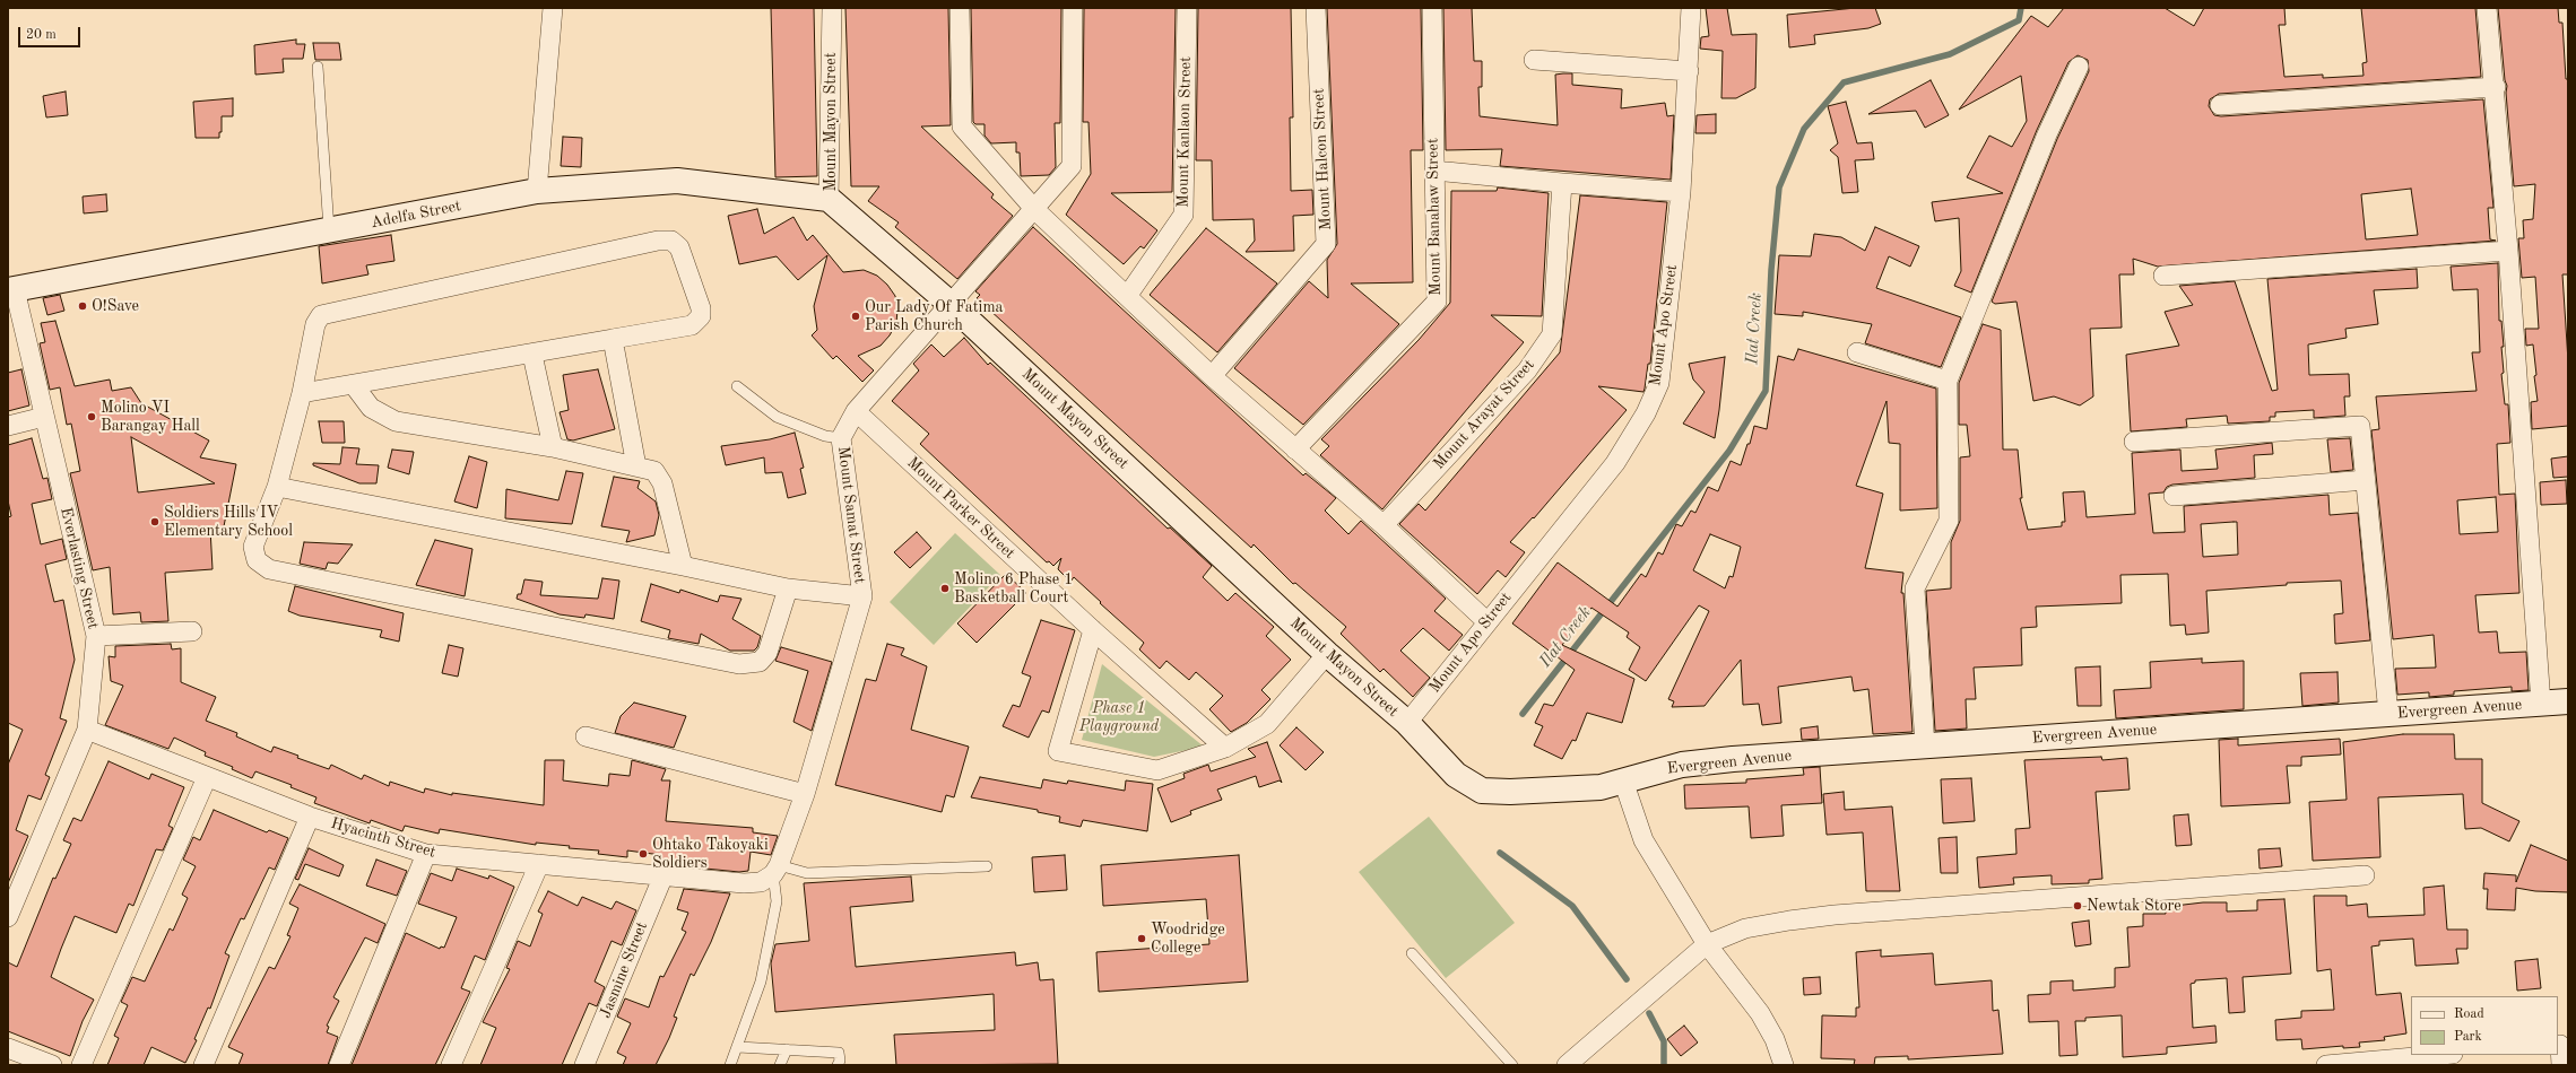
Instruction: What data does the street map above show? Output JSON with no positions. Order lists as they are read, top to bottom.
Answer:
{
  "streets": {
    "street": [
      "Mount Mayon Street",
      "Mount Kanlaon Street",
      "Mount Halcon Street",
      "Adelfa Street",
      "Mount Banahaw Street",
      "Mount Apo Street",
      "Mount Arayat Street",
      "Mount Parker Street",
      "Mount Samat Street",
      "Everlasting Street",
      "Evergreen Avenue",
      "Hyacinth Street",
      "Jasmine Street"
    ]
  },
  "crossings": [
    ["Mount Mayon Street", "Adelfa Street"],
    ["Mount Mayon Street", "Mount Apo Street"],
    ["Mount Mayon Street", "Mount Samat Street"],
    ["Mount Mayon Street", "Evergreen Avenue"],
    ["Adelfa Street", "Everlasting Street"],
    ["Mount Parker Street", "Mount Samat Street"],
    ["Mount Samat Street", "Hyacinth Street"],
    ["Everlasting Street", "Hyacinth Street"],
    ["Hyacinth Street", "Jasmine Street"]
  ],
  "water": ["Ilat Creek"],
  "parks": ["Phase 1 Playground"],
  "places": [
    "O!Save",
    "Our Lady Of Fatima Parish Church",
    "Molino VI Barangay Hall",
    "Soldiers Hills IV Elementary School",
    "Molino 6 Phase 1 Basketball Court",
    "Ohtako Takoyaki Soldiers",
    "Newtak Store",
    "Woodridge College"
  ],
  "legend": ["Road", "Park"],
  "scale_bar": "20 m"
}
